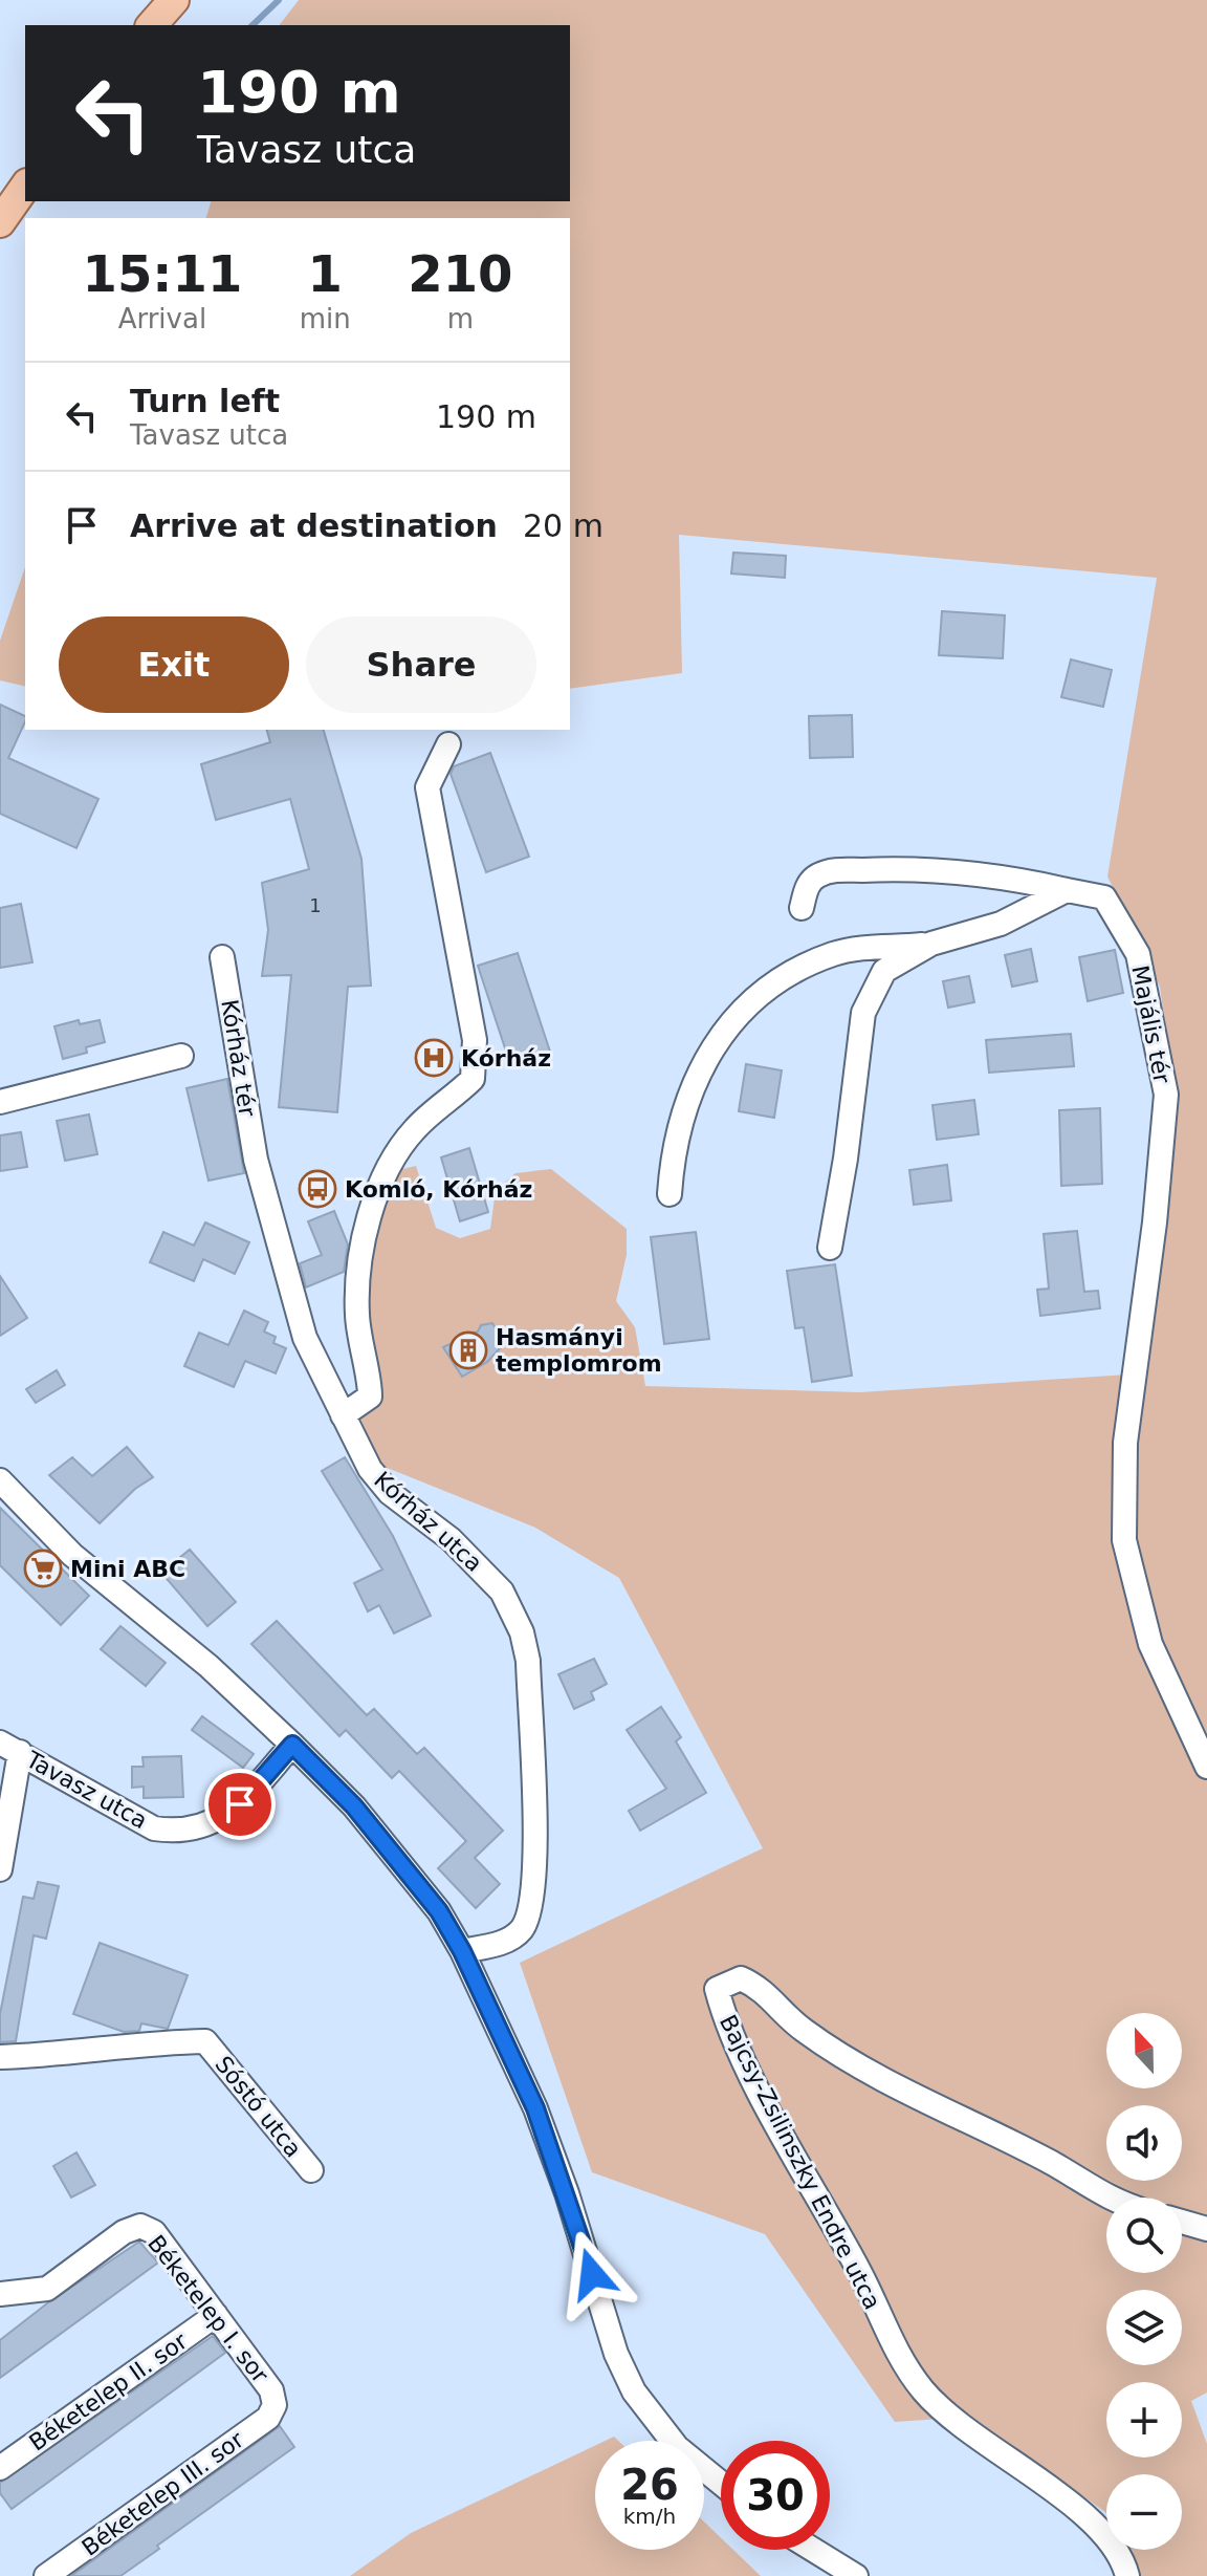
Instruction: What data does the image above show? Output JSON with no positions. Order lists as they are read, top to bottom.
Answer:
{
  "streets": {
    "street": [
      "Majális tér",
      "Kórház tér",
      "Kórház utca",
      "Tavasz utca",
      "Sóstó utca",
      "Bajcsy-Zsilinszky Endre utca",
      "Béketelep I. sor",
      "Béketelep II. sor",
      "Béketelep III. sor"
    ]
  },
  "crossings": [
    ["Kórház tér", "Kórház utca"],
    ["Béketelep I. sor", "Béketelep II. sor"],
    ["Béketelep I. sor", "Béketelep III. sor"]
  ],
  "places": {
    "hospital": ["Kórház"],
    "bus stop": ["Komló, Kórház"],
    "building": ["Hasmányi templomrom"],
    "supermarket": ["Mini ABC"]
  },
  "house_numbers": ["1"],
  "north": "top",
  "page": {
    "turn": ["190 m", "Tavasz utca"],
    "eta": [
      "15:11",
      "Arrival",
      "1",
      "min",
      "210",
      "m"
    ],
    "list": [
      {
        "name": "Turn left",
        "note": "Tavasz utca",
        "value": "190 m"
      },
      {
        "name": "Arrive at destination",
        "value": "20 m"
      }
    ],
    "buttons": ["Exit", "Share"],
    "map_buttons": ["+", "−"],
    "speed": "26 km/h",
    "limit": "30"
  }
}
